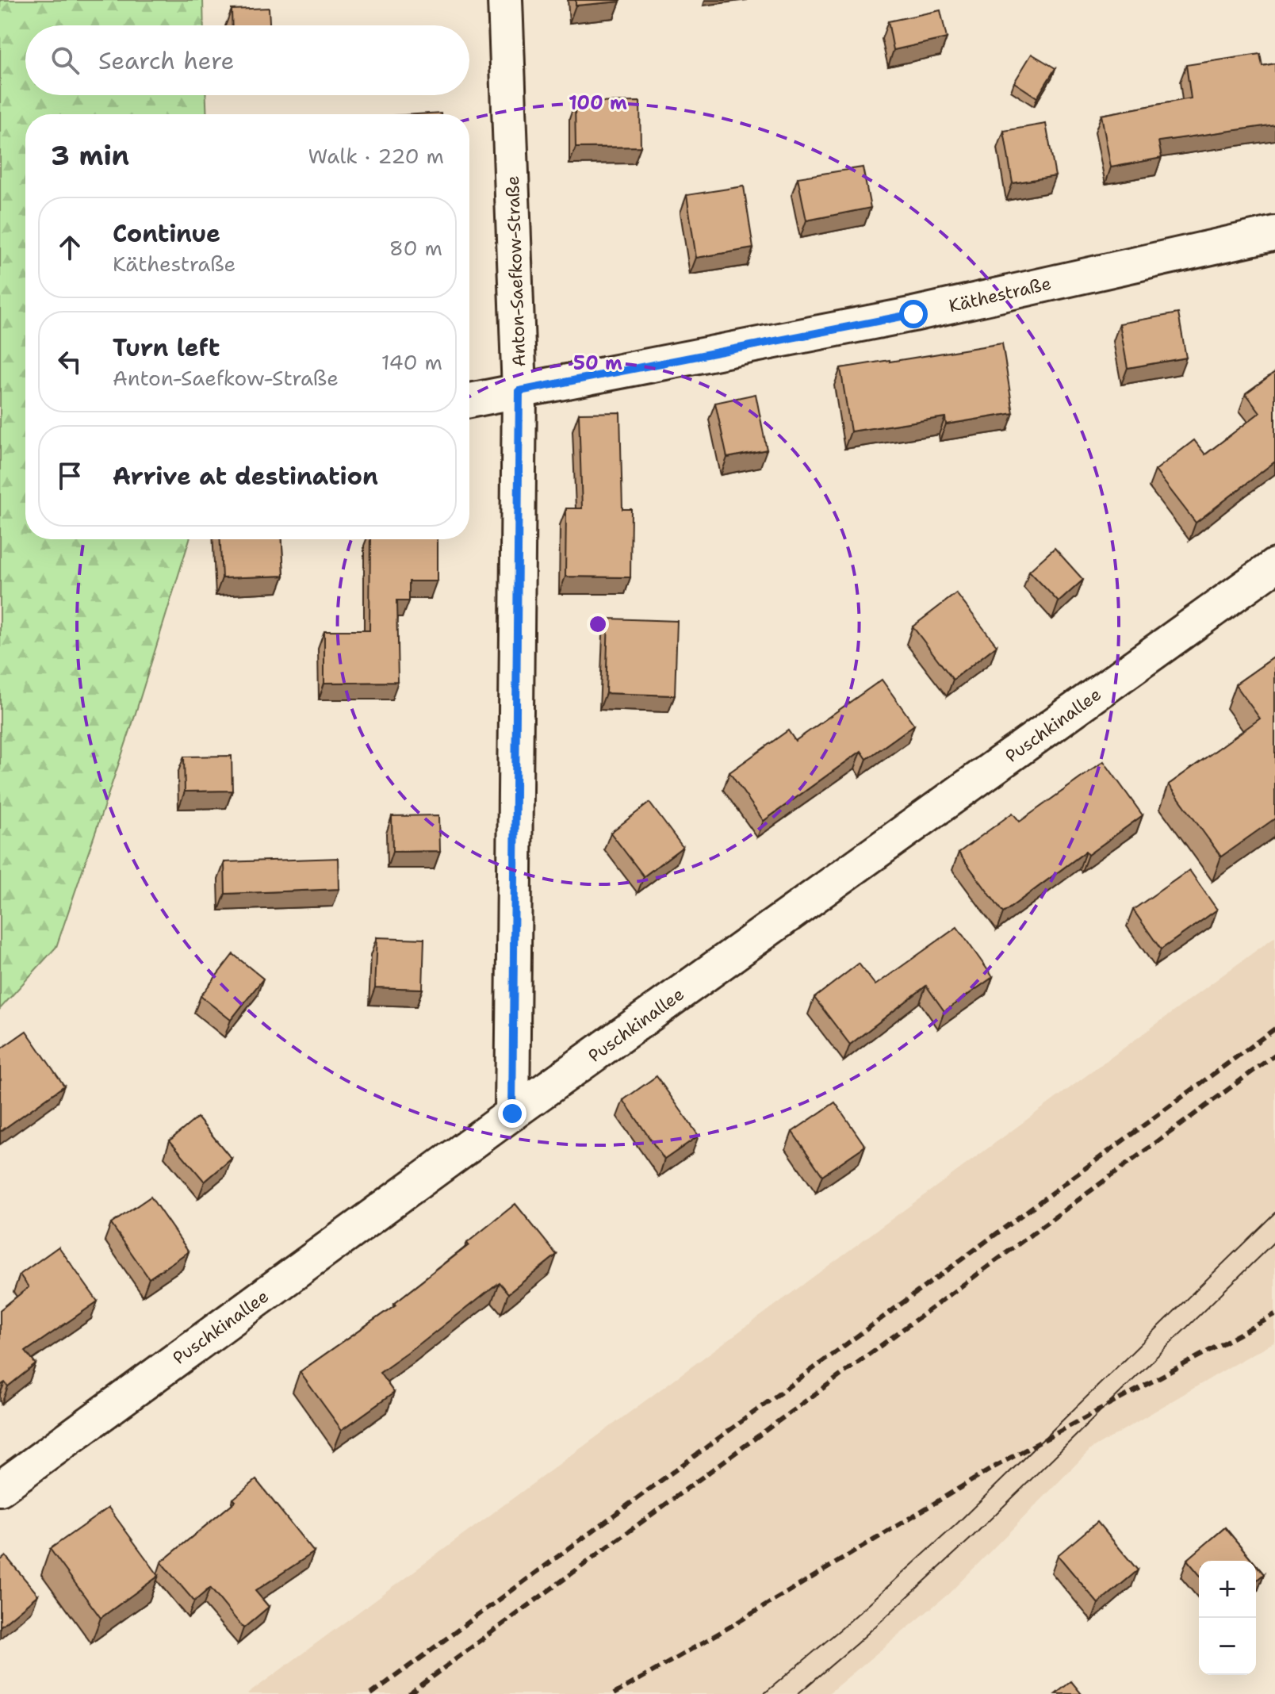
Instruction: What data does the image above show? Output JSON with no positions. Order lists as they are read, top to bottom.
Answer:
{
  "streets": {
    "street": ["Anton-Saefkow-Straße", "Käthestraße", "Puschkinallee"]
  },
  "crossings": [
    ["Anton-Saefkow-Straße", "Käthestraße"],
    ["Anton-Saefkow-Straße", "Puschkinallee"]
  ],
  "page": {
    "search": "Search here",
    "heading": ["3 min", "Walk · 220 m"],
    "list": [
      ["Continue", "Käthestraße", "80 m"],
      ["Turn left", "Anton-Saefkow-Straße", "140 m"],
      "Arrive at destination"
    ],
    "map_buttons": ["+", "−"]
  },
  "rings": ["100 m", "50 m"]
}
